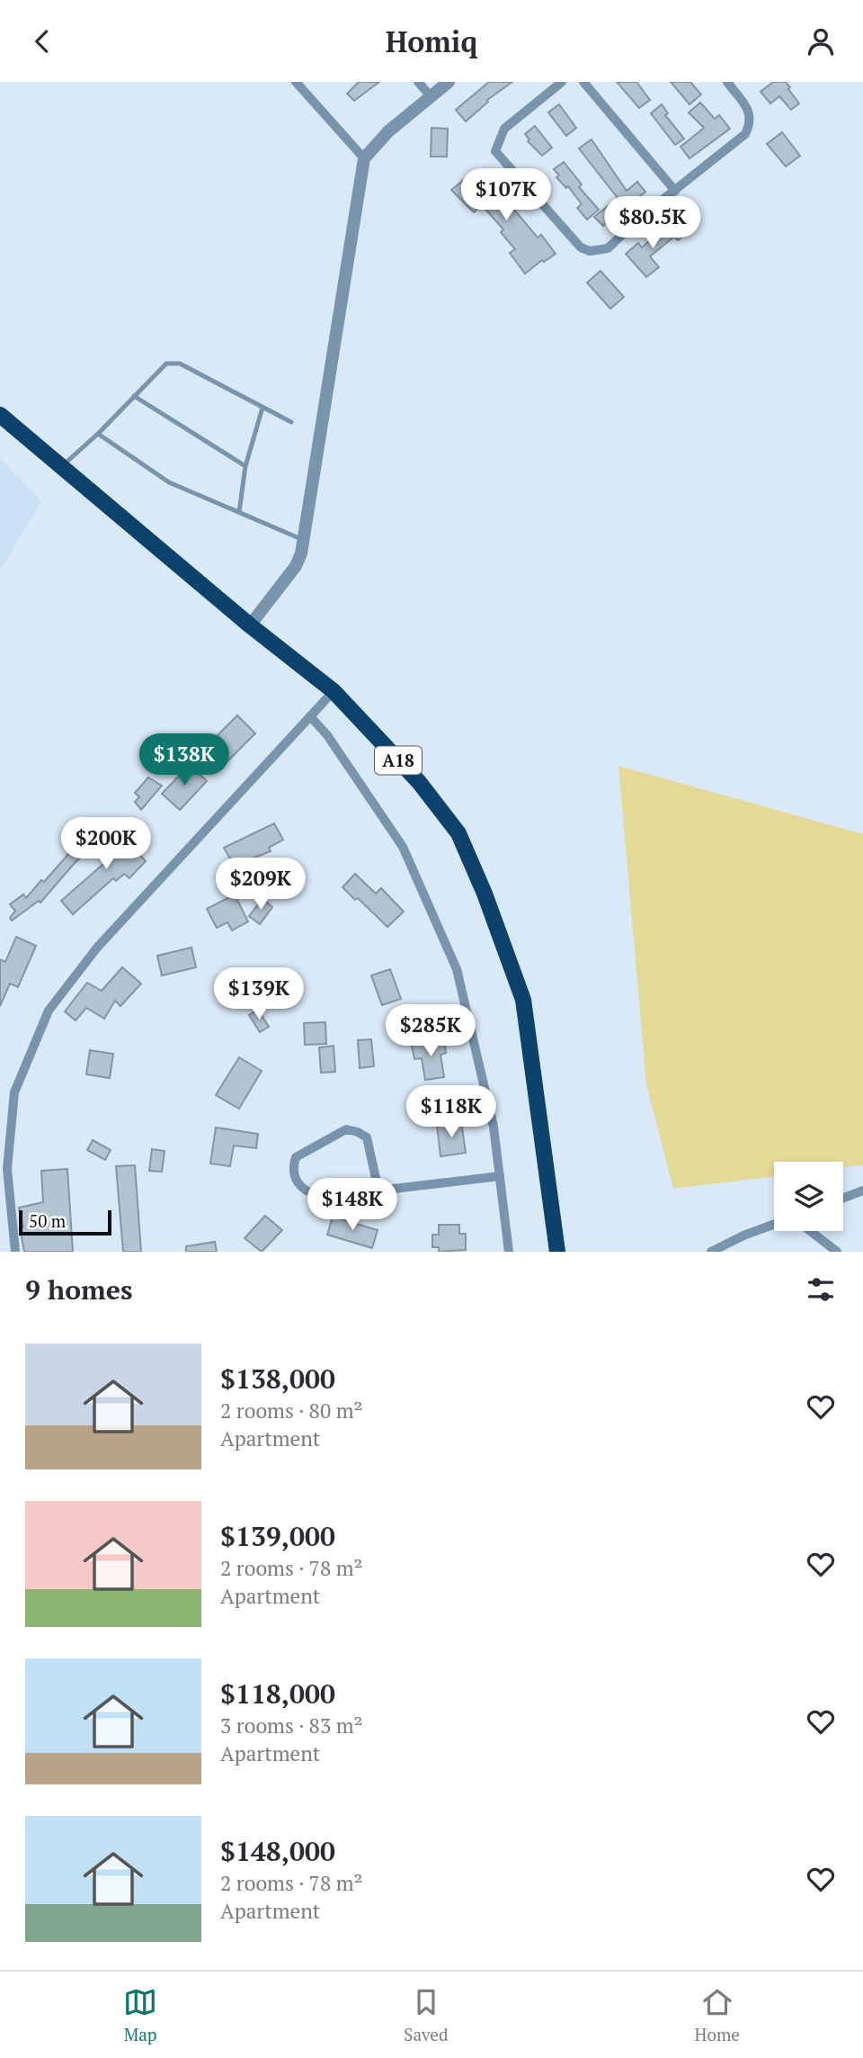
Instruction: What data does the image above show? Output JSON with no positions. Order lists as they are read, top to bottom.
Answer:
{
  "streets": {
    "highway": ["A18"]
  },
  "scale_bar": "50 m",
  "page": {
    "header": "Homiq",
    "price": [
      "$107K",
      "$80.5K",
      "$138K",
      "$200K",
      "$209K",
      "$139K",
      "$285K",
      "$118K",
      "$148K"
    ],
    "scale": "50 m",
    "heading": "9 homes",
    "list": [
      {
        "name": "$138,000",
        "note": "2 rooms · 80 m² · Apartment"
      },
      {
        "name": "$139,000",
        "note": "2 rooms · 78 m² · Apartment"
      },
      {
        "name": "$118,000",
        "note": "3 rooms · 83 m² · Apartment"
      },
      {
        "name": "$148,000",
        "note": "2 rooms · 78 m² · Apartment"
      }
    ],
    "tabs": ["Map", "Saved", "Home"]
  }
}
